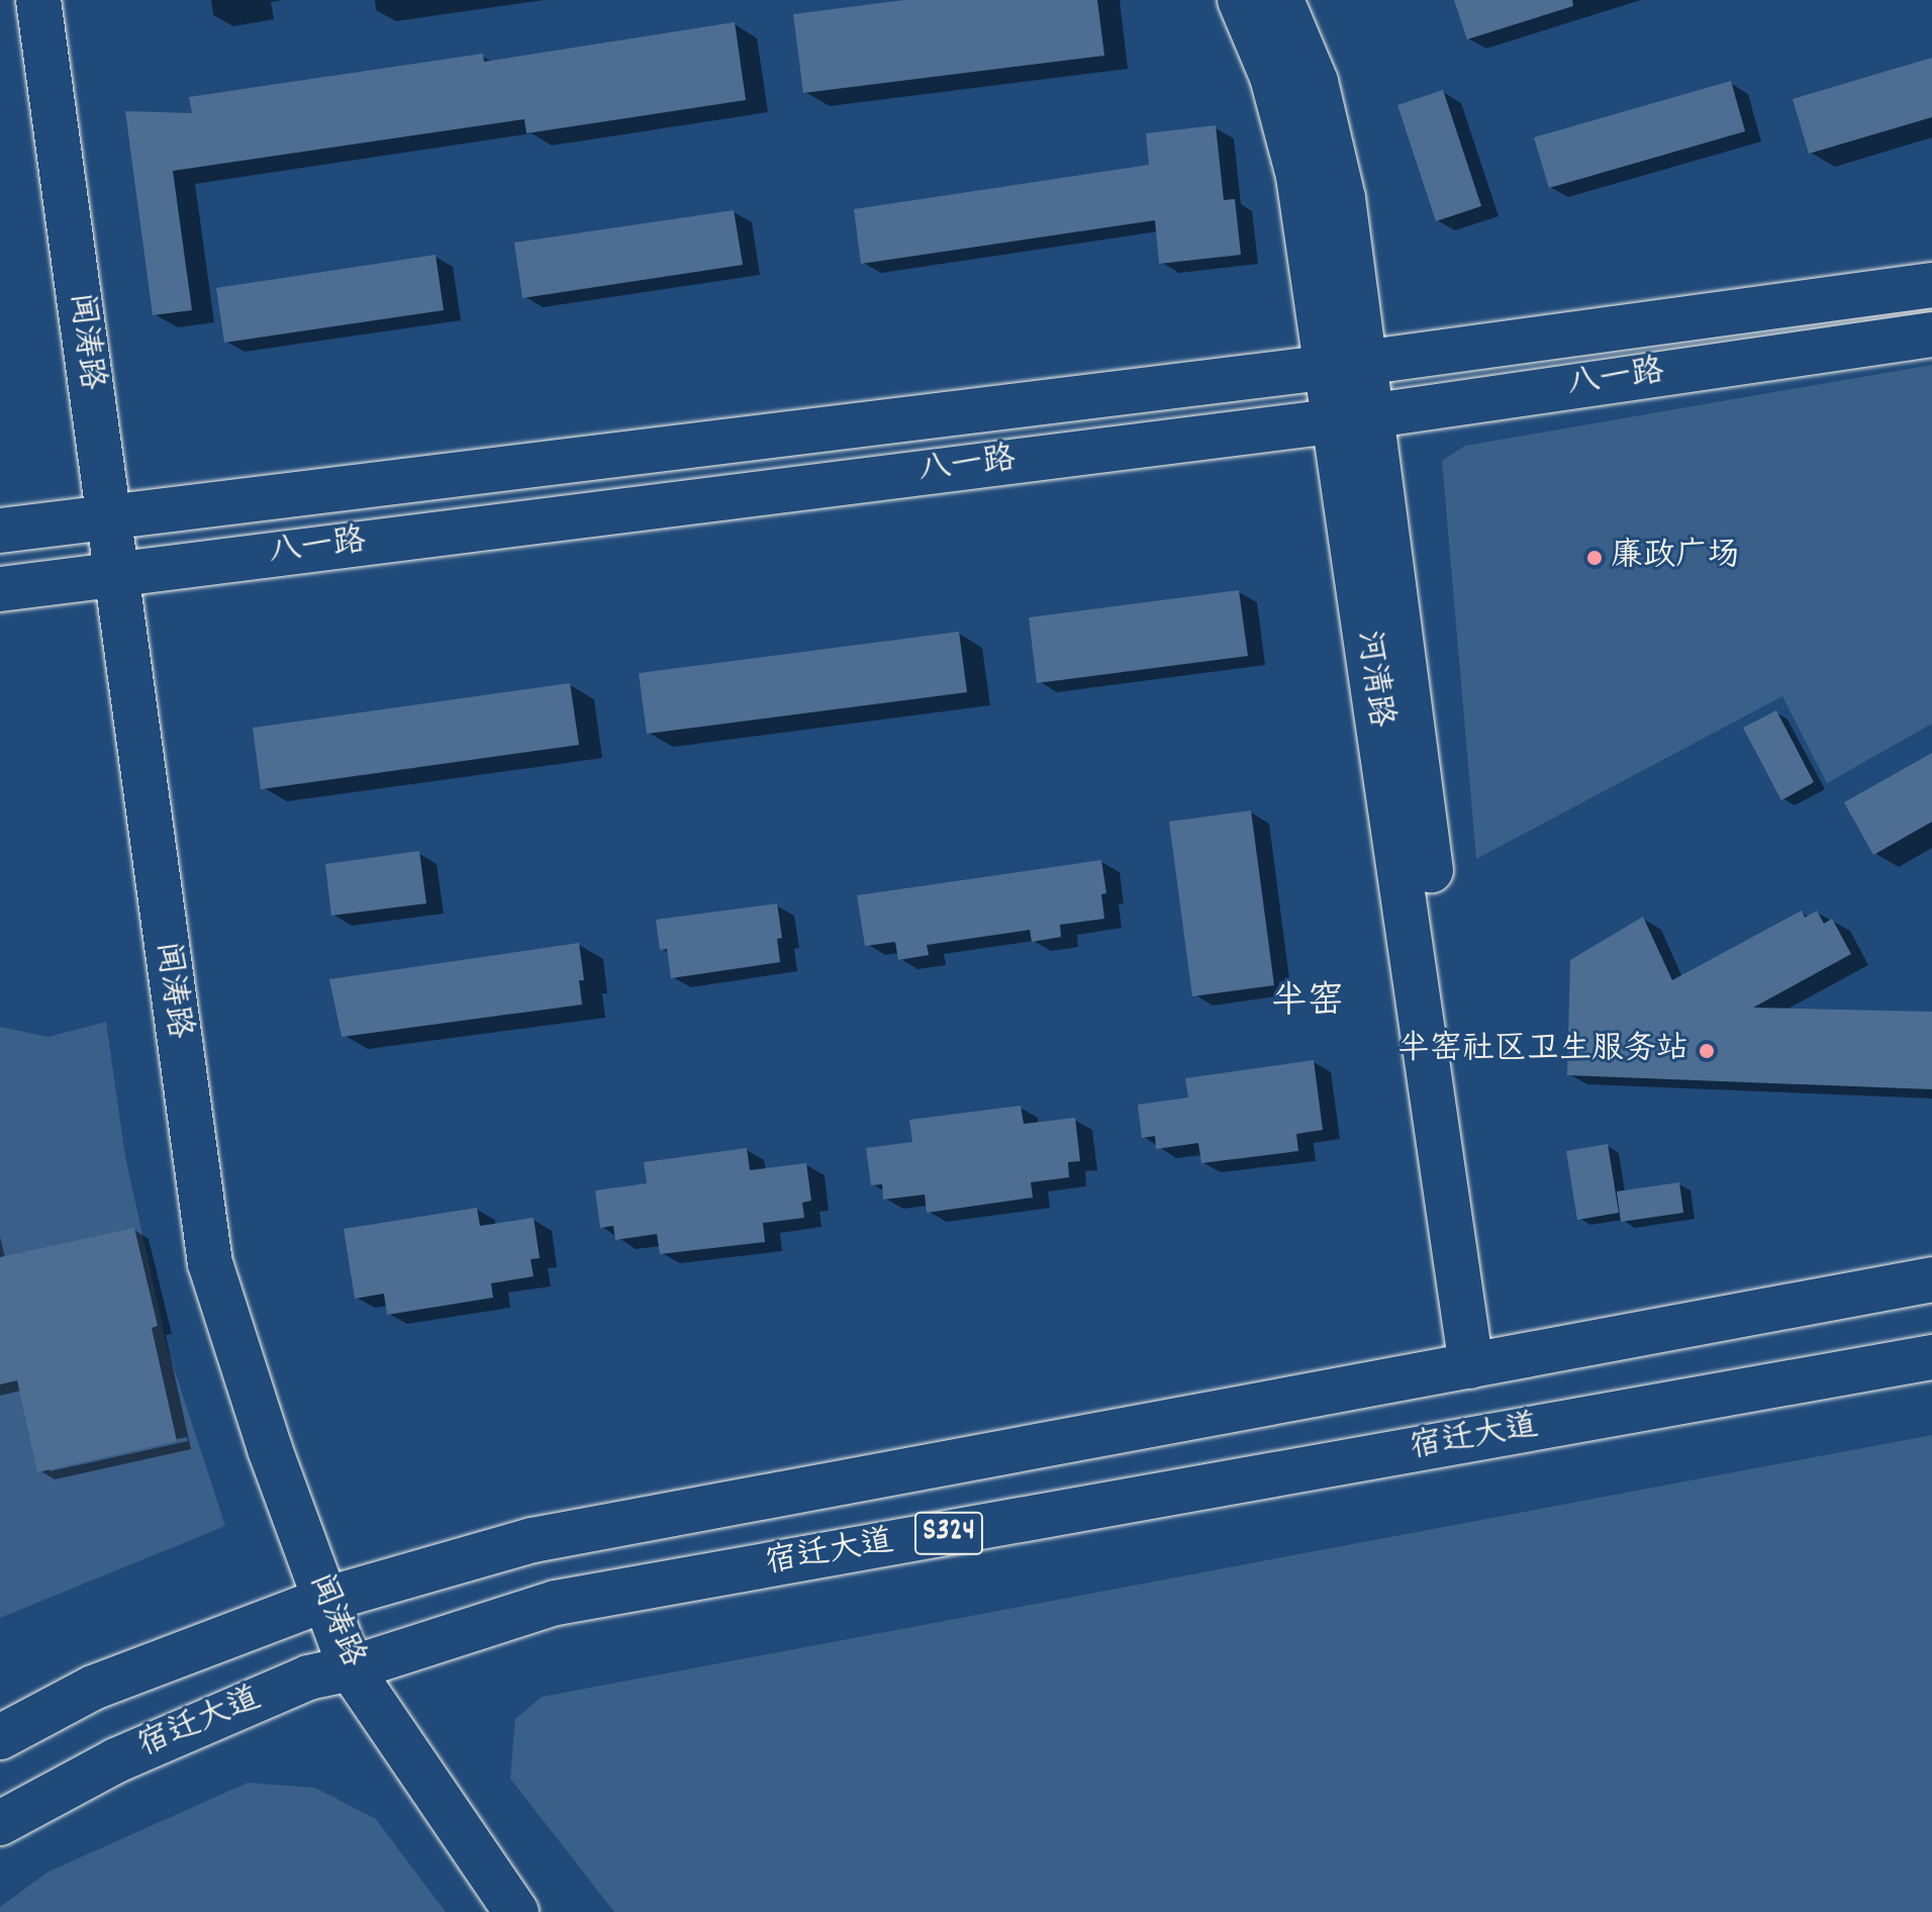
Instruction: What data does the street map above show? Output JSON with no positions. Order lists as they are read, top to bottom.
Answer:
{
  "streets": {
    "main road": [
      "闻涛路",
      "八一路",
      "河清路",
      "宿迁大道",
      "S324"
    ]
  },
  "crossings": [
    ["闻涛路", "八一路"],
    ["闻涛路", "宿迁大道"],
    ["八一路", "河清路"],
    ["河清路", "宿迁大道"]
  ],
  "districts": ["半窑"],
  "places": ["廉政广场", "半窑社区卫生服务站"]
}
